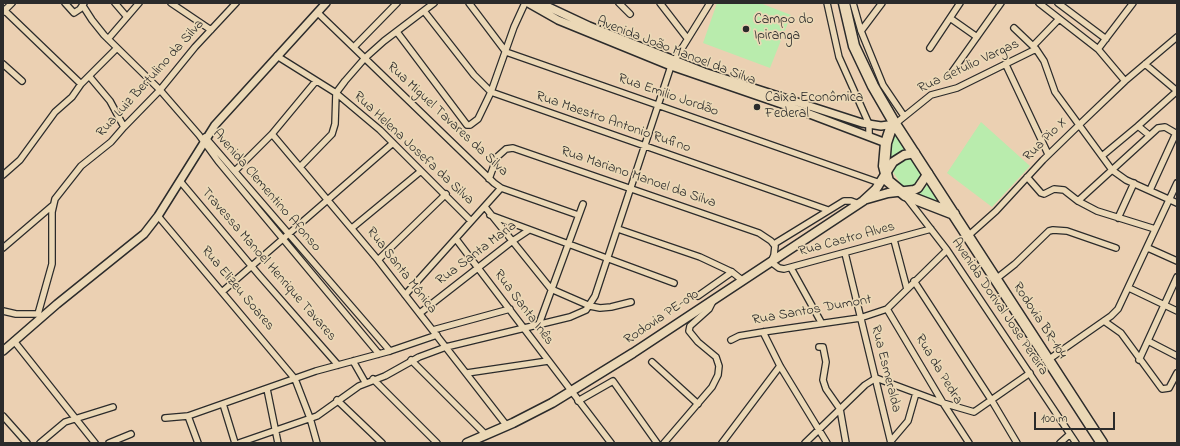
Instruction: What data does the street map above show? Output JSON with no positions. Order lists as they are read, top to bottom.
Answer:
{
  "streets": {
    "highway": ["Rodovia BR-104"],
    "main road": ["Rodovia PE-090"],
    "street": [
      "Avenida João Manoel da Silva",
      "Rua Getulio Vargas",
      "Rua Luiz Bertulino da Silva",
      "Rua Emilio Jordão",
      "Rua Miguel Tavares da Silva",
      "Rua Maestro Antonio Rufino",
      "Rua Pio X",
      "Rua Helena Josefa da Silva",
      "Rua Mariano Manoel da Silva",
      "Avenida Clementino Afonso",
      "Rua Castro Alves",
      "Rua Santa Maria",
      "Travessa Manoel Henrique Tavares",
      "Rua Santa Mônica",
      "Rua Elizeu Soares",
      "Avenida Dorival Jose Pereira",
      "Rua Santa Inês",
      "Rua Santos Dumont",
      "Rua Esmeralda",
      "Rua da Pedra"
    ]
  },
  "crossings": [
    ["Avenida João Manoel da Silva", "Rua Getulio Vargas"],
    ["Avenida João Manoel da Silva", "Rodovia BR-104"],
    ["Rua Getulio Vargas", "Rodovia BR-104"],
    ["Rua Emilio Jordão", "Rodovia PE-090"],
    ["Rua Miguel Tavares da Silva", "Rua Mariano Manoel da Silva"],
    ["Rua Pio X", "Rodovia BR-104"],
    ["Rua Castro Alves", "Avenida Dorival Jose Pereira"],
    ["Rua Castro Alves", "Rodovia PE-090"],
    ["Rua Castro Alves", "Rua Esmeralda"],
    ["Rua Santa Maria", "Rua Santa Mônica"],
    ["Rua Santa Maria", "Rua Santa Inês"],
    ["Rua Santa Mônica", "Rodovia PE-090"],
    ["Avenida Dorival Jose Pereira", "Rua Santos Dumont"],
    ["Avenida Dorival Jose Pereira", "Rodovia PE-090"],
    ["Avenida Dorival Jose Pereira", "Rodovia BR-104"],
    ["Rua Santa Inês", "Rodovia PE-090"],
    ["Rua Santos Dumont", "Rua Esmeralda"],
    ["Rua Santos Dumont", "Rua da Pedra"],
    ["Rodovia PE-090", "Rodovia BR-104"]
  ],
  "places": ["Campo do Ipiranga", "Caixa Econômica Federal"],
  "scale_bar": "100 m"
}
